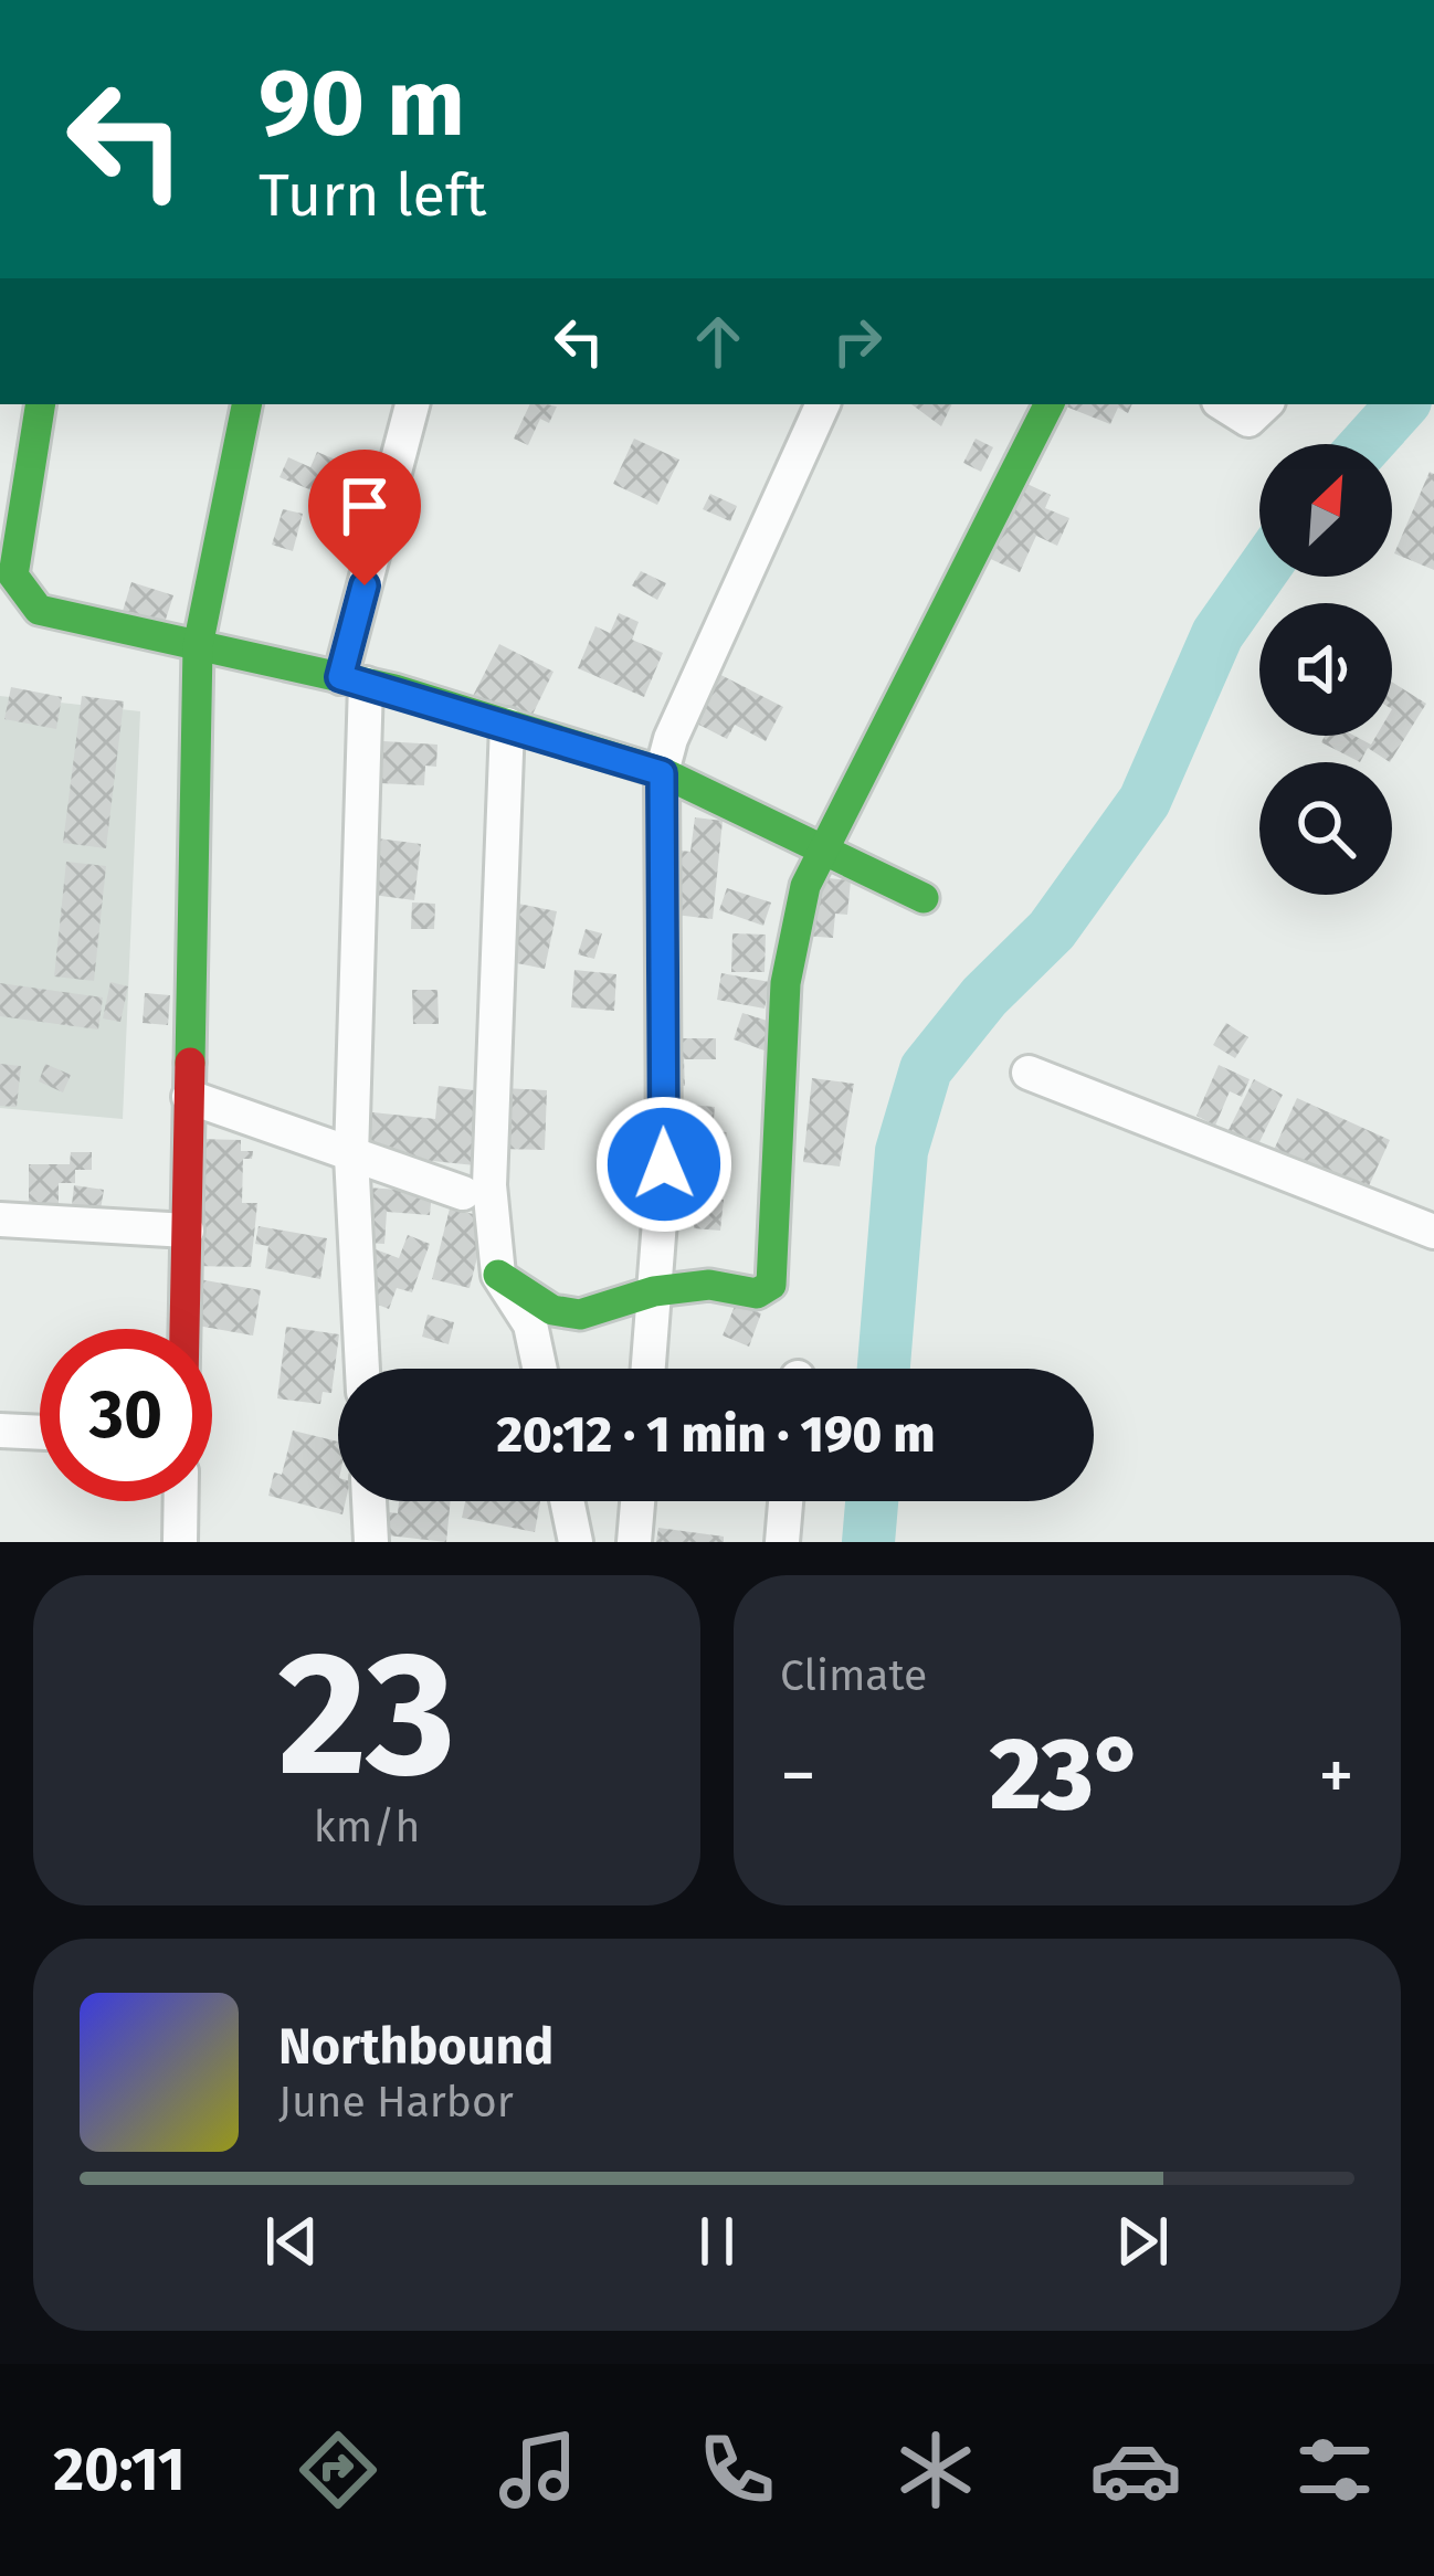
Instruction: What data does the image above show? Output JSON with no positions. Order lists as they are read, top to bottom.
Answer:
{
  "north": "top right",
  "page": {
    "turn": ["90 m", "Turn left"],
    "limit": "30",
    "trip": "20:12 · 1 min · 190 m",
    "tile": [
      ["23", "km/h"],
      "Climate"
    ],
    "heat": ["−", "23°", "+"],
    "song": ["Northbound", "June Harbor"],
    "tabs": "20:11"
  }
}
